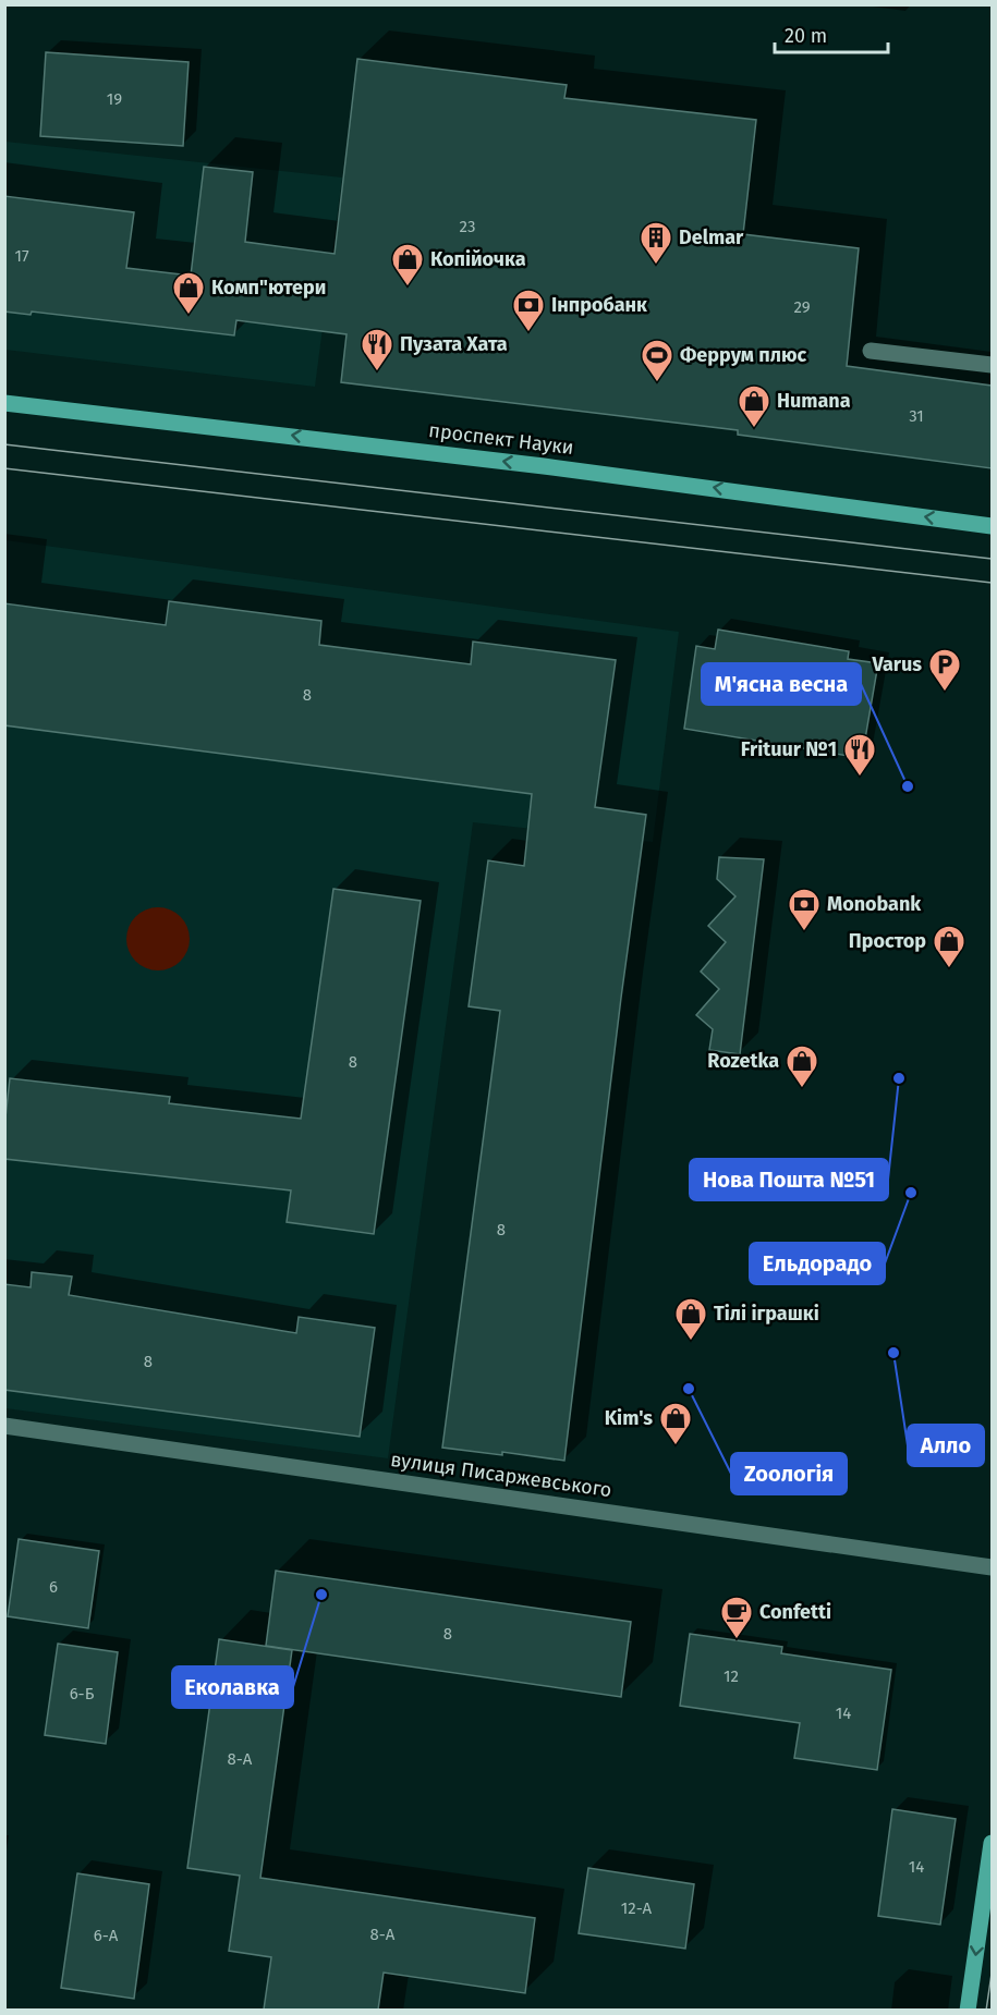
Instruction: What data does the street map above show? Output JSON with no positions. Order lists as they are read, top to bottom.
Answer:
{
  "streets": {
    "main road": ["проспект Науки"],
    "street": ["вулиця Писаржевського"]
  },
  "one_way": ["проспект Науки"],
  "places": {
    "building": ["Delmar"],
    "shop": [
      "Копійочка",
      "Комп\"ютери",
      "Humana",
      "Простор",
      "Rozetka",
      "Тілі іграшкі",
      "Kim's"
    ],
    "bank": ["Інпробанк", "Monobank"],
    "restaurant": ["Пузата Хата", "Frituur №1"],
    "sports": ["Феррум плюс"],
    "parking": ["Varus"],
    "other": [
      "М'ясна весна",
      "Нова Пошта №51",
      "Ельдорадо",
      "Алло",
      "Zooлогія",
      "Еколавка"
    ],
    "cafe": ["Confetti"]
  },
  "house_numbers": [
    "19",
    "23",
    "17",
    "29",
    "31",
    "8",
    "8",
    "8",
    "8",
    "6",
    "8",
    "12",
    "6-Б",
    "14",
    "8-А",
    "14",
    "12-А",
    "8-А",
    "6-А"
  ],
  "scale_bar": "20 m"
}
